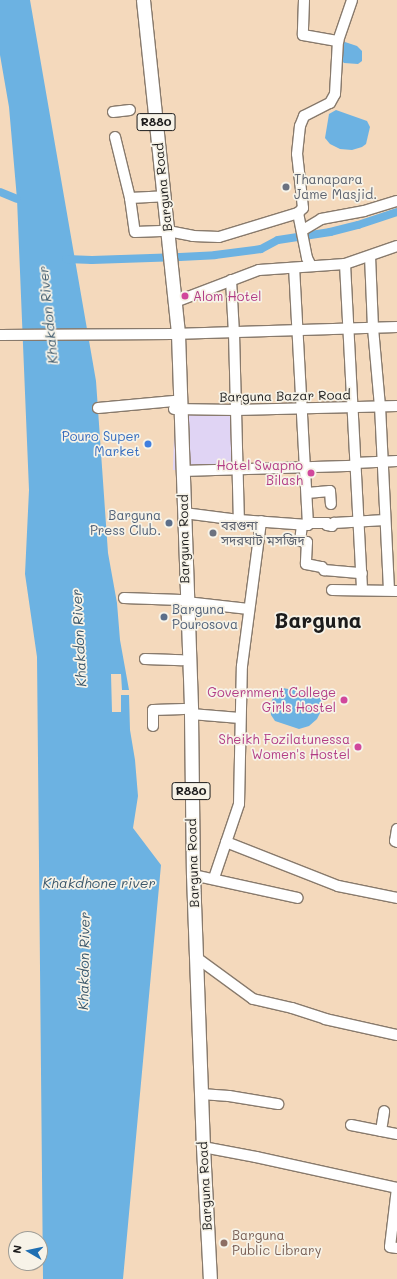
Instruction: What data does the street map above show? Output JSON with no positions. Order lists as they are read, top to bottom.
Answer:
{
  "streets": {
    "main road": ["R880", "Barguna Road"],
    "street": ["Barguna Bazar Road"]
  },
  "crossings": [
    ["Barguna Road", "Barguna Bazar Road"]
  ],
  "districts": ["Barguna"],
  "water": ["Khakdon River", "Khakdhone river"],
  "places": [
    "Thanapara Jame Masjid.",
    "Alom Hotel",
    "Pouro Super Market",
    "Hotel Swapno Bilash",
    "Barguna Press Club.",
    "বরগুনা সদরঘাট মসজিদ",
    "Barguna Pourosova",
    "Government College Girls Hostel",
    "Sheikh Fozilatunessa Women's Hostel",
    "Barguna Public Library"
  ],
  "north": "left"
}
